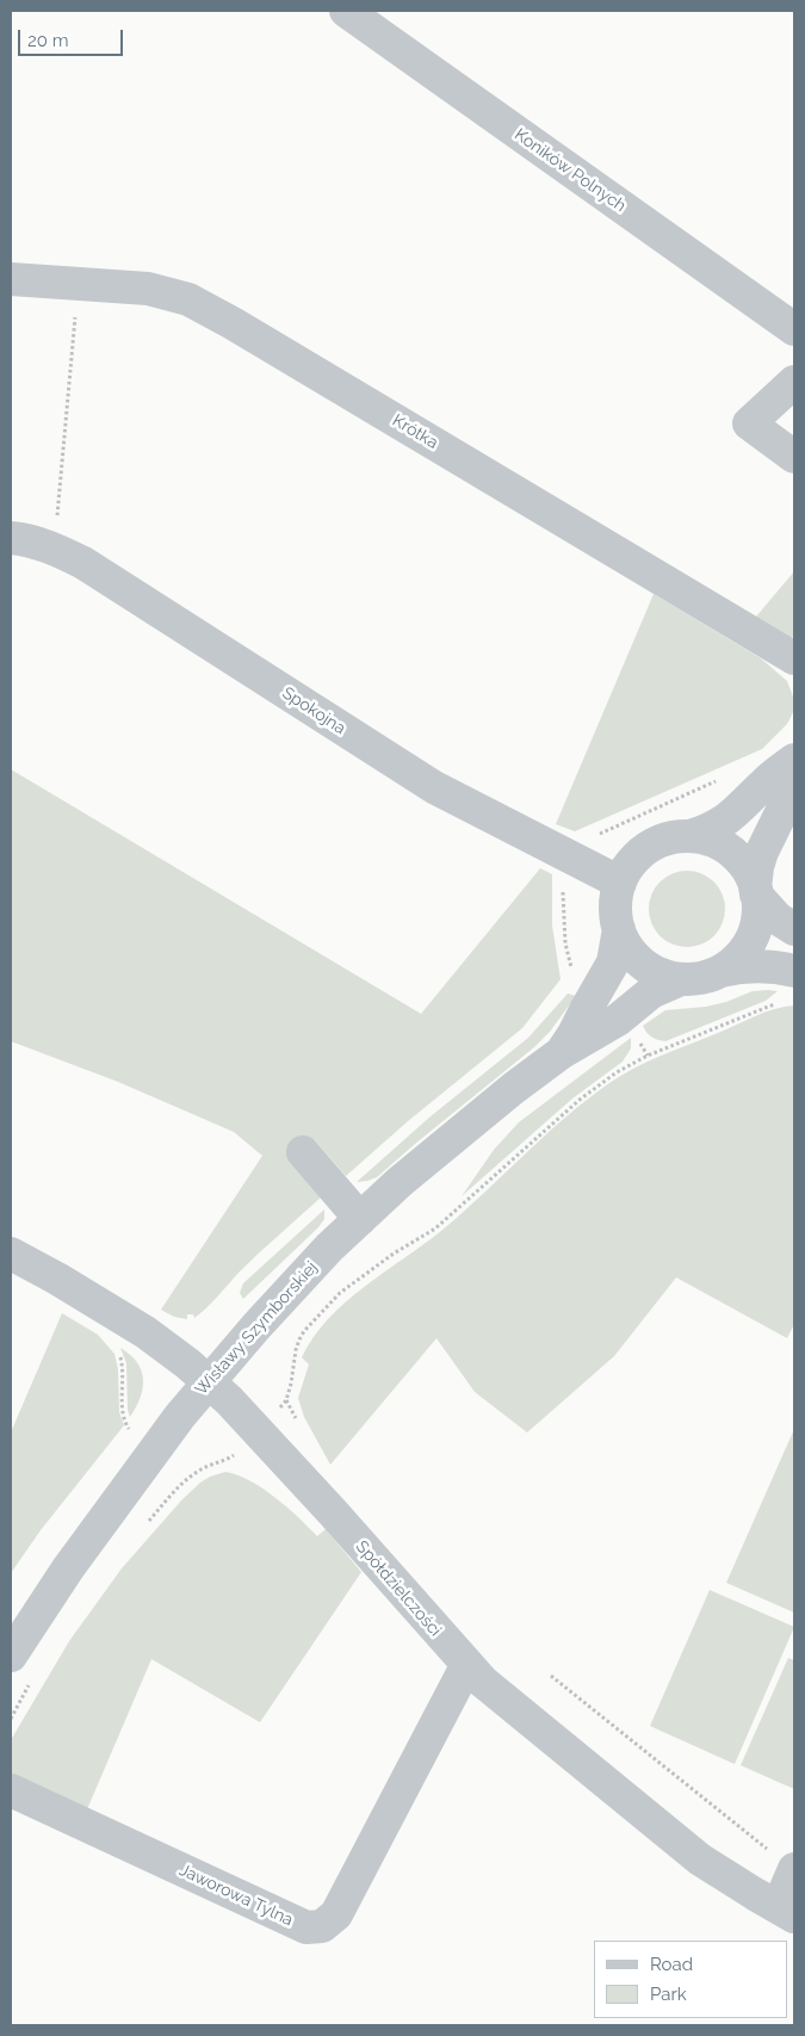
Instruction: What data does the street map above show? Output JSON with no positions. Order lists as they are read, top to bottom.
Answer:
{
  "streets": {
    "street": [
      "Koników Polnych",
      "Krótka",
      "Spokojna",
      "Wisławy Szymborskiej",
      "Spółdzielczości",
      "Jaworowa Tylna"
    ]
  },
  "crossings": [
    ["Spokojna", "Wisławy Szymborskiej"],
    ["Wisławy Szymborskiej", "Spółdzielczości"],
    ["Spółdzielczości", "Jaworowa Tylna"]
  ],
  "legend": ["Road", "Park"],
  "scale_bar": "20 m"
}
